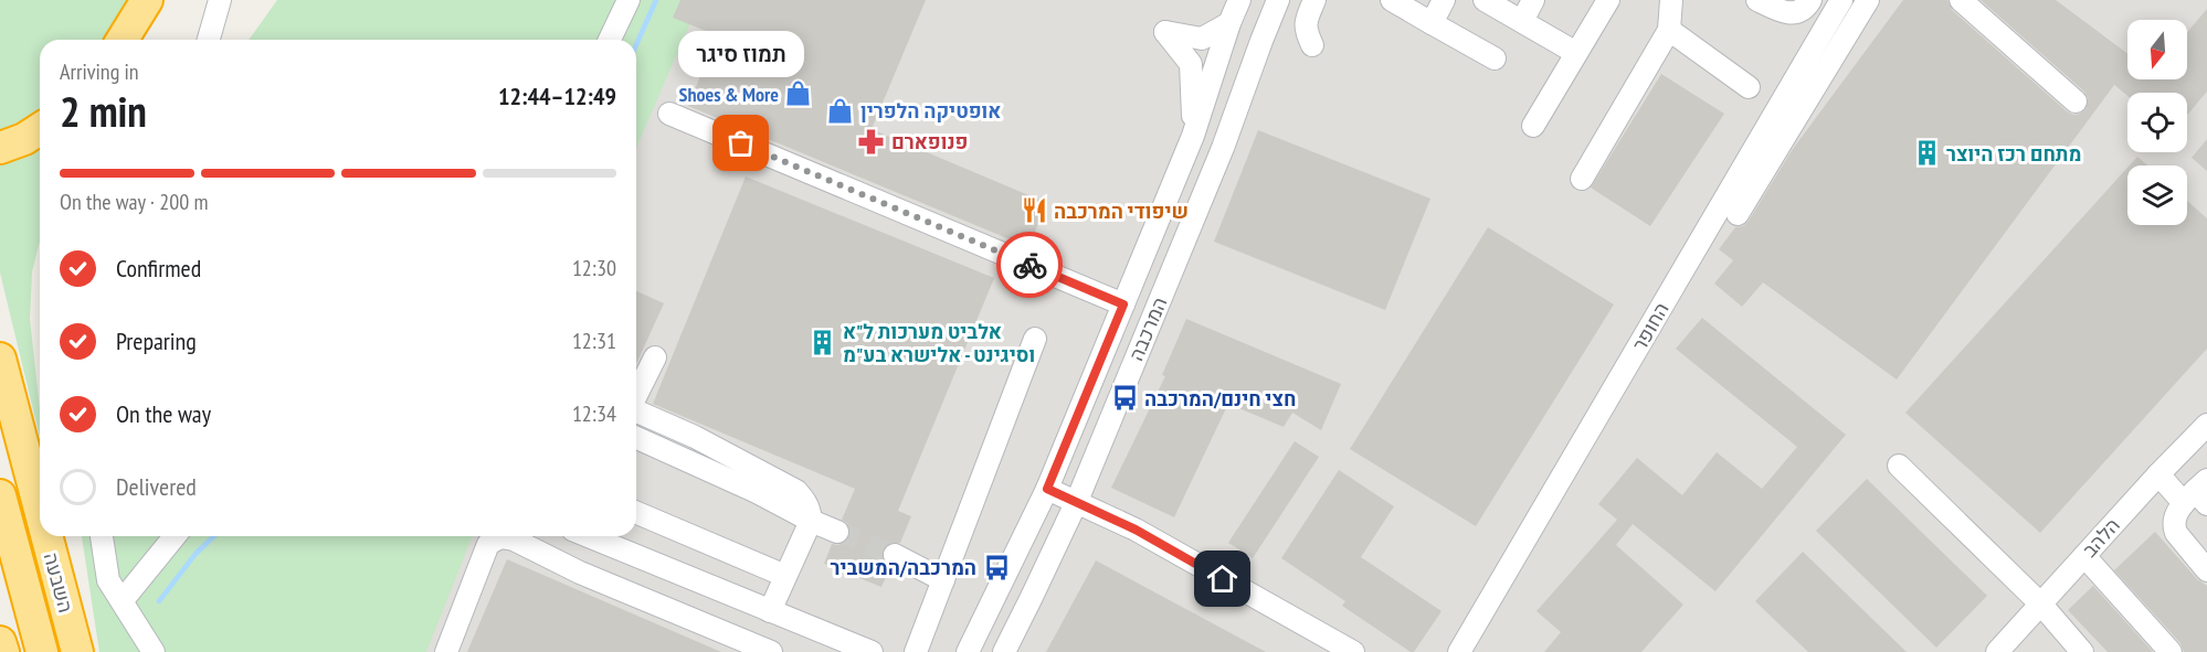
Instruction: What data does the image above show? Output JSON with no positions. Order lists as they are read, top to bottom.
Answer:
{
  "streets": {
    "highway": ["השבעה"],
    "street": ["החופר", "המרכבה", "הלהב"]
  },
  "places": {
    "shop": ["Shoes & More", "אופטיקה הלפרין"],
    "pharmacy": ["פנופארם"],
    "other": ["תמוז סיגר"],
    "building": ["מתחם רכז היוצר", "אלביט מערכות ל\"א וסיגינט - אלישרא בע\"מ"],
    "restaurant": ["שיפודי המרכבה"],
    "bus stop": ["חצי חינם/המרכבה", "המרכבה/המשביר"]
  },
  "north": "bottom",
  "page": {
    "bubble": "תמוז סיגר",
    "heading": ["2 min", "Arriving in", "12:44–12:49"],
    "bar": "On the way · 200 m",
    "list": [
      ["Confirmed", "12:30"],
      ["Preparing", "12:31"],
      ["On the way", "12:34"],
      "Delivered"
    ]
  }
}
